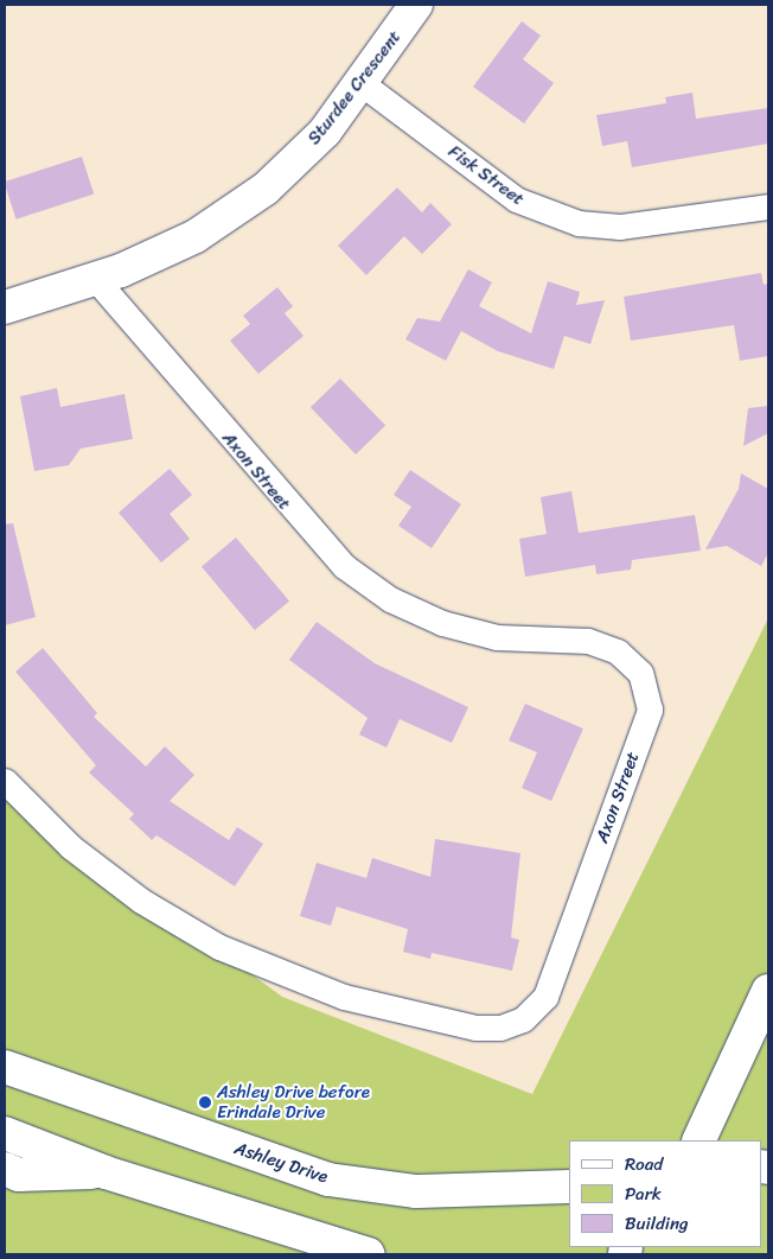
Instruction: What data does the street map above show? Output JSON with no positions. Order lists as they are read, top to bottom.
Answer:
{
  "streets": {
    "main road": ["Sturdee Crescent", "Ashley Drive"],
    "street": ["Fisk Street", "Axon Street"]
  },
  "crossings": [
    ["Sturdee Crescent", "Fisk Street"],
    ["Sturdee Crescent", "Axon Street"]
  ],
  "places": ["Ashley Drive before Erindale Drive"],
  "legend": ["Road", "Park", "Building"]
}
